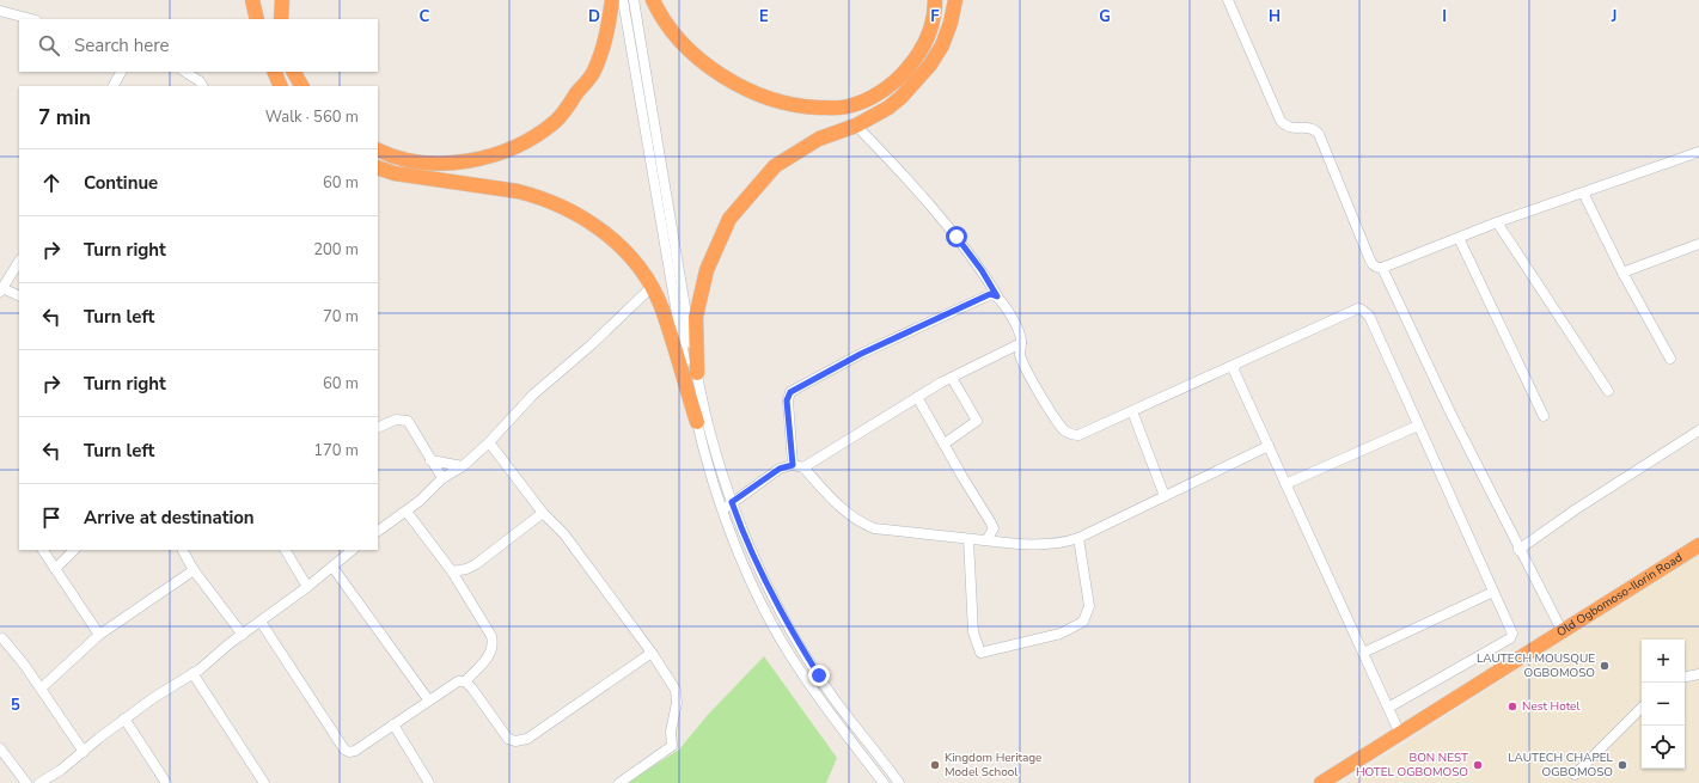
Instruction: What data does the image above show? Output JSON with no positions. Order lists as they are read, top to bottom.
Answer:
{
  "streets": {
    "highway": ["Old Ogbomoso-Ilorin Road"]
  },
  "places": [
    "LAUTECH MOUSQUE OGBOMOSO",
    "Nest Hotel",
    "Kingdom Heritage Model School",
    "BON NEST HOTEL OGBOMOSO",
    "LAUTECH CHAPEL OGBOMOSO"
  ],
  "page": {
    "search": "Search here",
    "heading": ["7 min", "Walk · 560 m"],
    "list": [
      ["Continue", "60 m"],
      ["Turn right", "200 m"],
      ["Turn left", "70 m"],
      ["Turn right", "60 m"],
      ["Turn left", "170 m"],
      "Arrive at destination"
    ],
    "map_buttons": ["+", "−"]
  },
  "grid": {
    "columns": [
      "C",
      "D",
      "E",
      "F",
      "G",
      "H",
      "I",
      "J"
    ],
    "rows": ["5"]
  }
}
